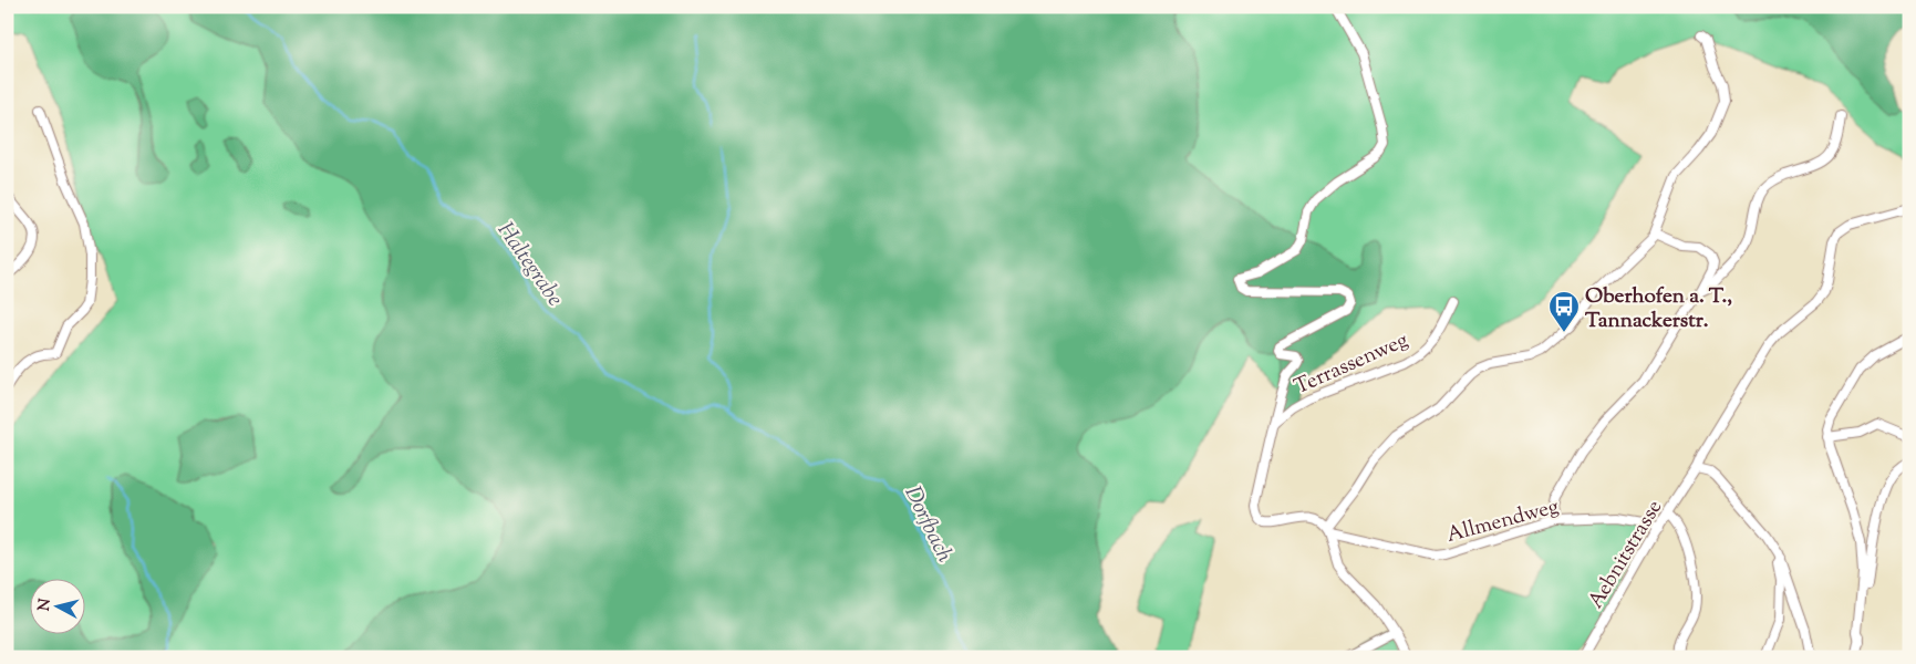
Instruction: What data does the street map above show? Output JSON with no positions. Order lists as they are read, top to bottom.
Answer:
{
  "streets": {
    "street": ["Terrassenweg", "Allmendweg", "Aebnitstrasse"]
  },
  "crossings": [
    ["Terrassenweg", "Allmendweg"],
    ["Allmendweg", "Aebnitstrasse"]
  ],
  "water": ["Haltegrabe", "Dorfbach"],
  "places": {
    "bus stop": ["Oberhofen a. T., Tannackerstr."]
  },
  "north": "left"
}
